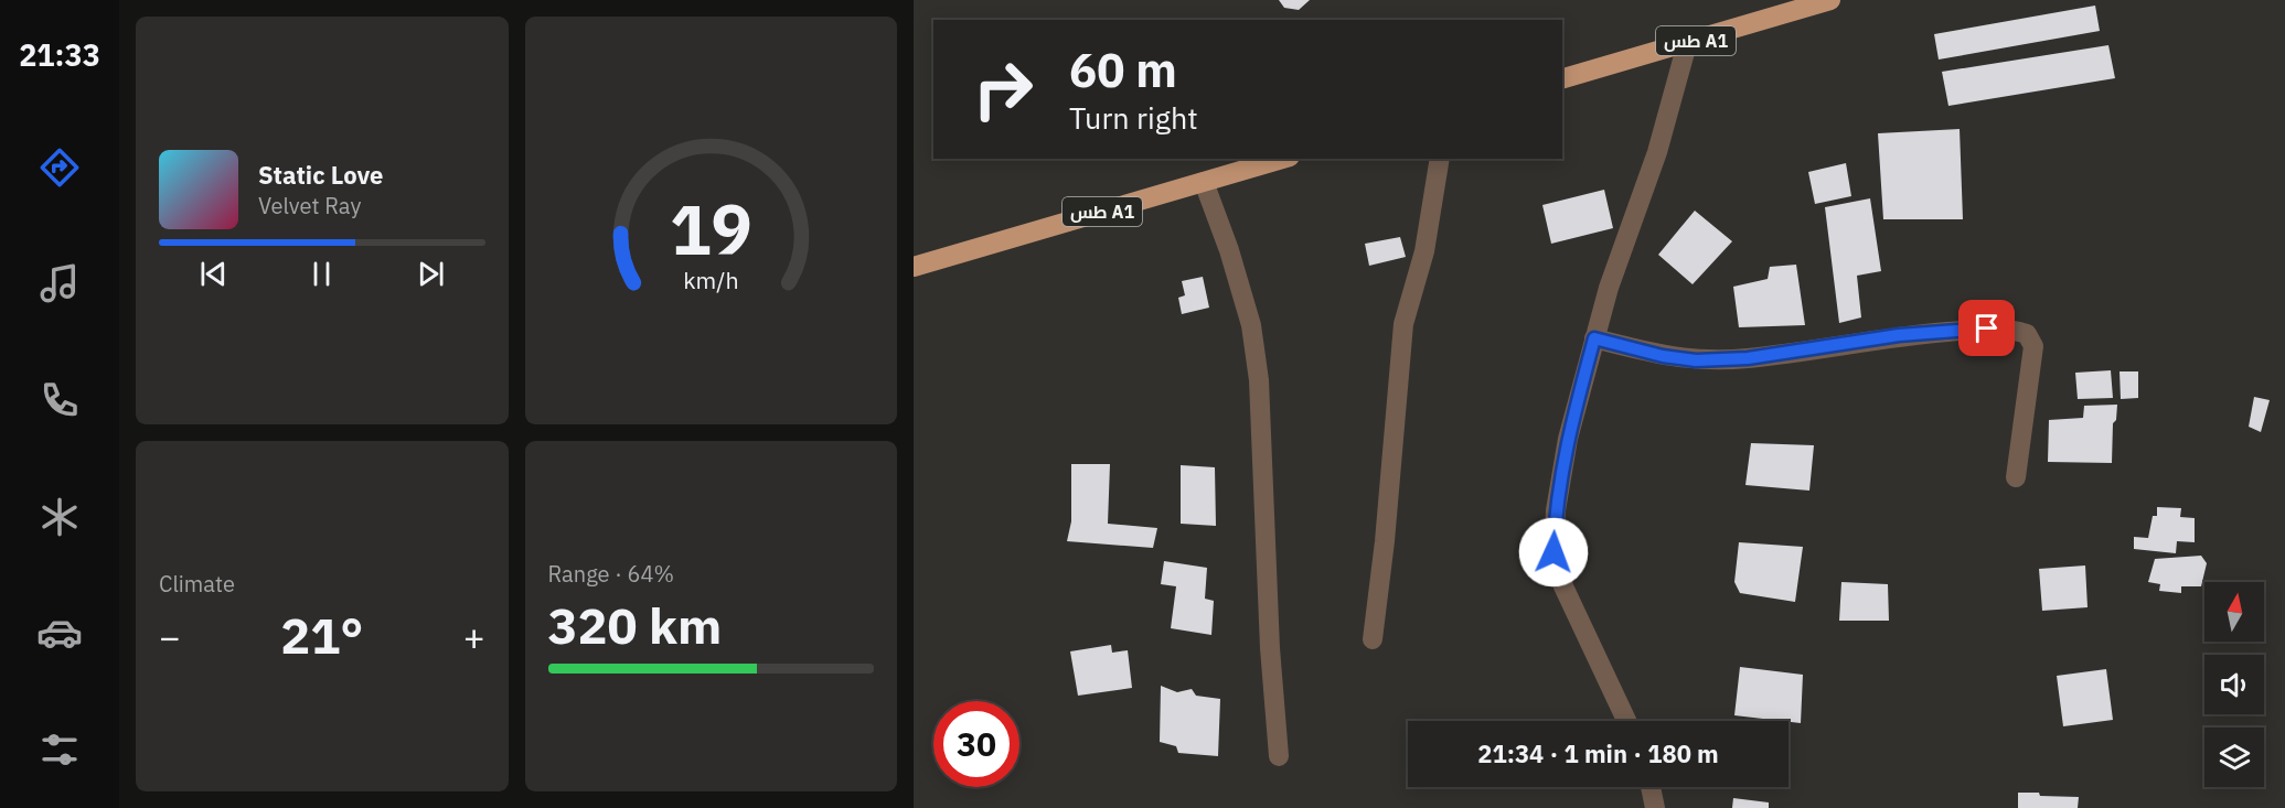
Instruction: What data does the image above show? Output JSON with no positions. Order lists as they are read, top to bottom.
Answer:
{
  "streets": {
    "highway": ["طس A1"]
  },
  "north": "top",
  "page": {
    "tabs": "21:33",
    "turn": ["60 m", "Turn right"],
    "song": ["Static Love", "Velvet Ray"],
    "tile": [
      "Climate",
      ["Range · 64%", "320 km"]
    ],
    "heat": ["−", "21°", "+"],
    "limit": "30",
    "trip": "21:34 · 1 min · 180 m",
    "gauge": ["19", "km/h"]
  }
}
